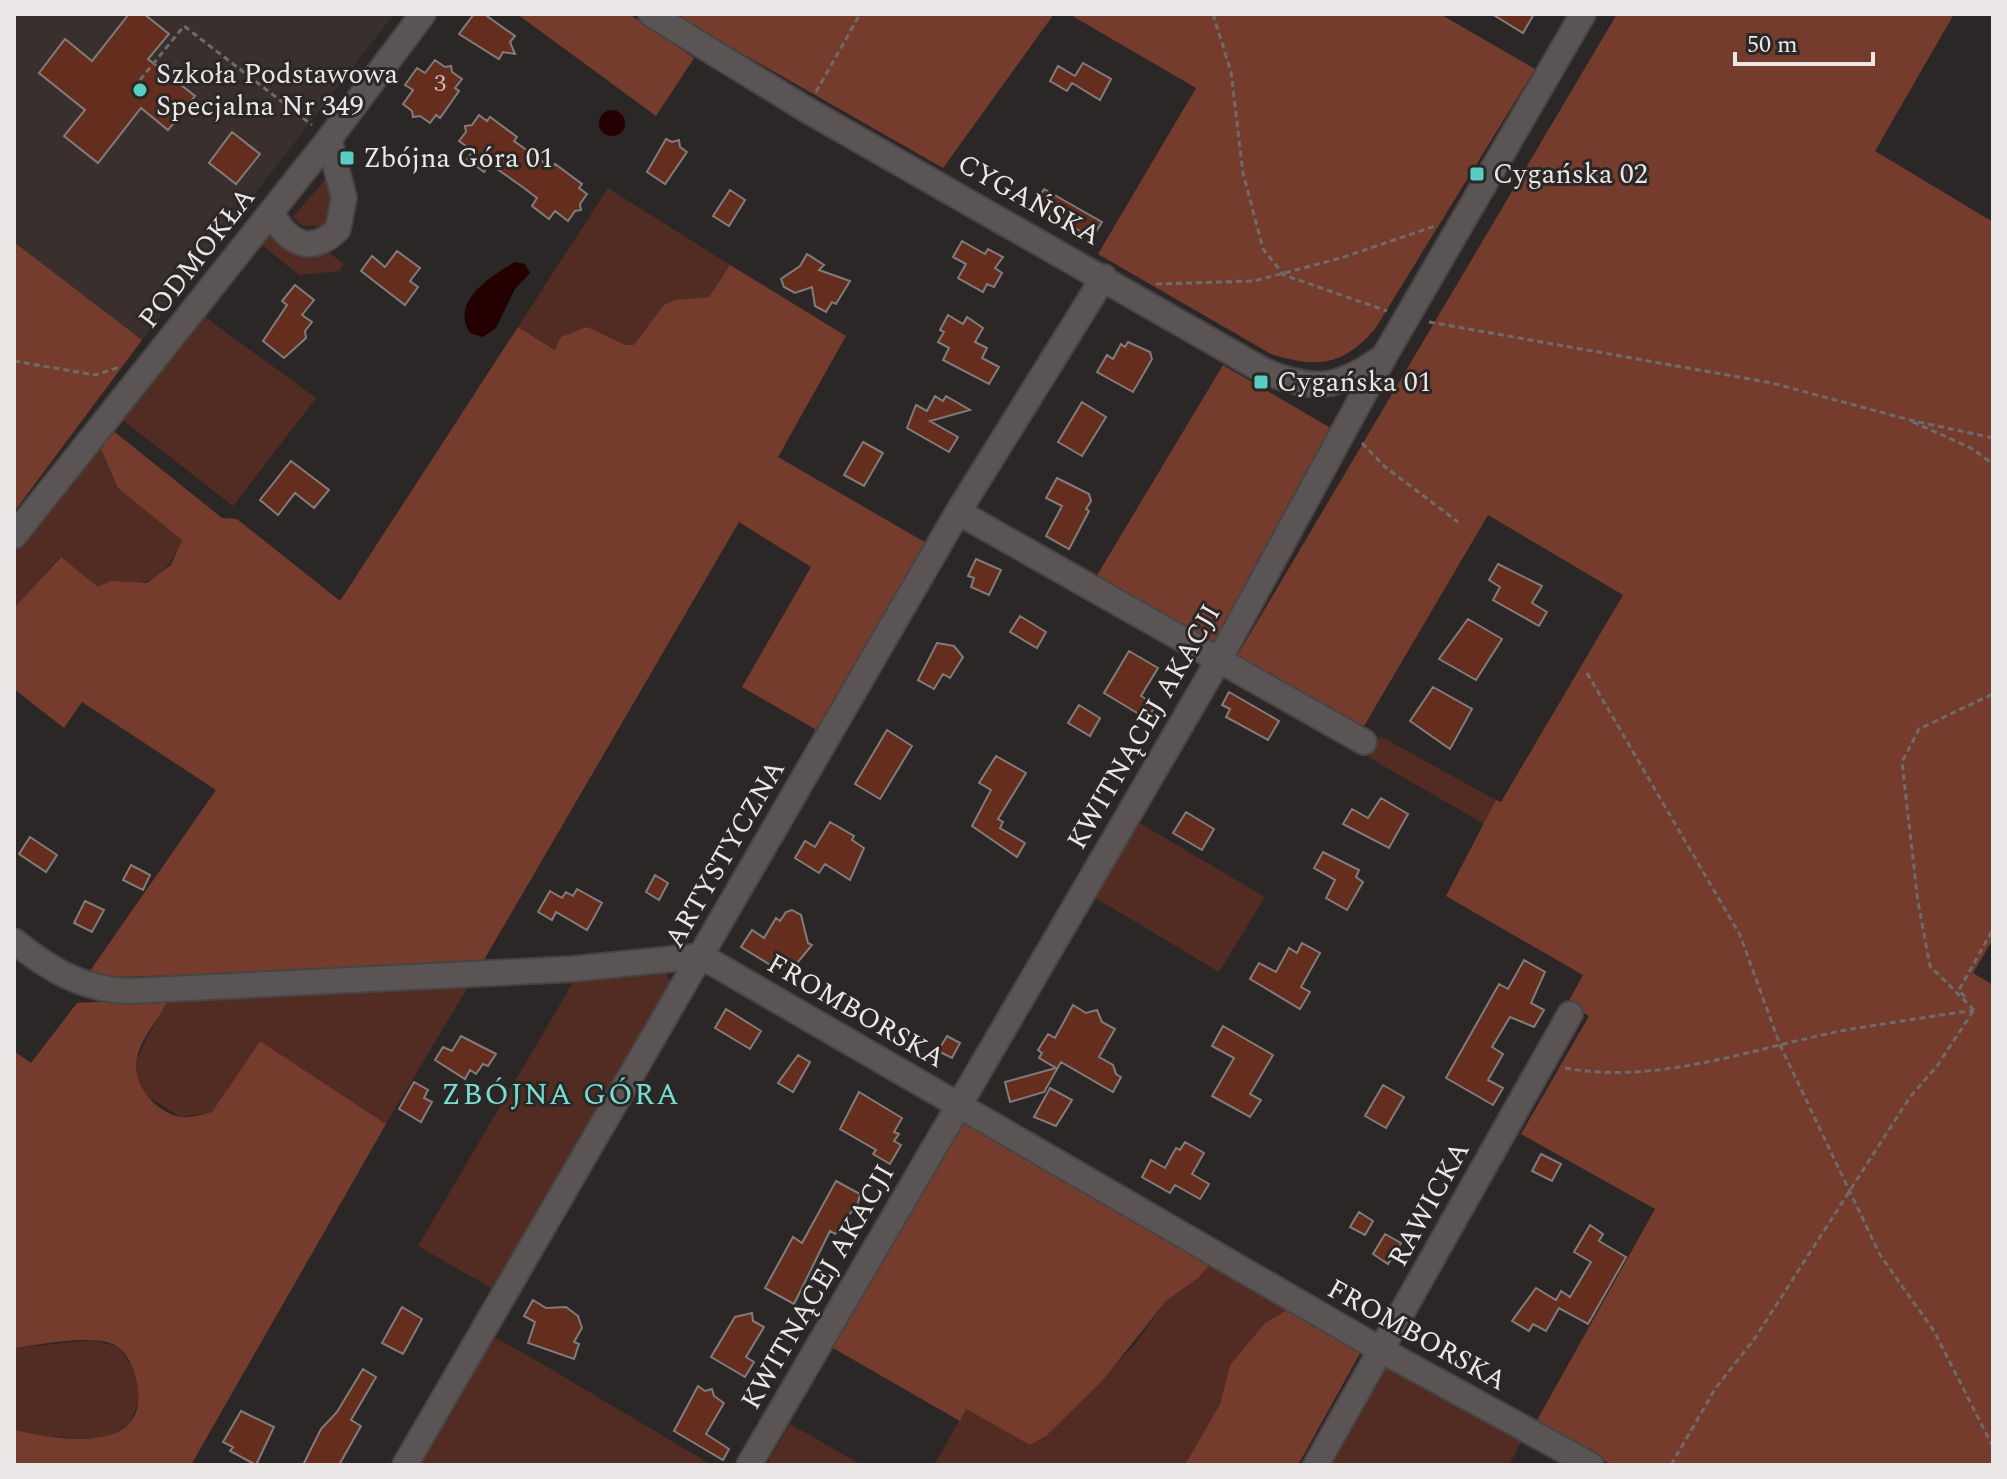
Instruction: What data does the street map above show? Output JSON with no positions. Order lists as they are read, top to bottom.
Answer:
{
  "streets": {
    "street": [
      "CYGAŃSKA",
      "PODMOKŁA",
      "KWITNĄCEJ AKACJI",
      "ARTYSTYCZNA",
      "FROMBORSKA",
      "RAWICKA"
    ]
  },
  "crossings": [
    ["CYGAŃSKA", "KWITNĄCEJ AKACJI"],
    ["CYGAŃSKA", "ARTYSTYCZNA"],
    ["KWITNĄCEJ AKACJI", "FROMBORSKA"],
    ["ARTYSTYCZNA", "FROMBORSKA"],
    ["FROMBORSKA", "RAWICKA"]
  ],
  "districts": ["ZBÓJNA GÓRA"],
  "places": {
    "other": ["Szkoła Podstawowa Specjalna Nr 349"],
    "transit": ["Zbójna Góra 01", "Cygańska 02", "Cygańska 01"]
  },
  "house_numbers": ["3"],
  "scale_bar": "50 m"
}
